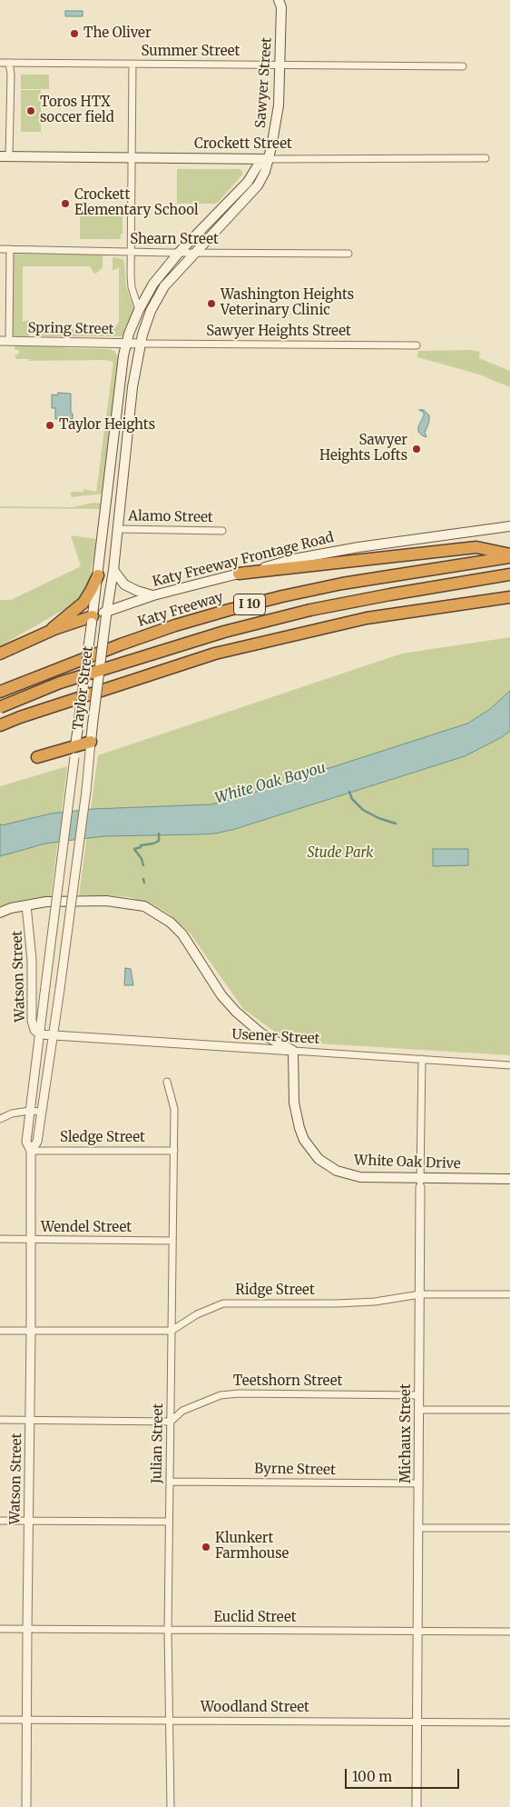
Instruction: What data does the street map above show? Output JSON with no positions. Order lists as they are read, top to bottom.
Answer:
{
  "streets": {
    "highway": ["I 10", "Katy Freeway"],
    "main road": [
      "Sawyer Street",
      "Crockett Street",
      "Katy Freeway Frontage Road",
      "Taylor Street",
      "White Oak Drive"
    ],
    "street": [
      "Summer Street",
      "Shearn Street",
      "Spring Street",
      "Sawyer Heights Street",
      "Alamo Street",
      "Watson Street",
      "Usener Street",
      "Sledge Street",
      "Wendel Street",
      "Ridge Street",
      "Teetshorn Street",
      "Michaux Street",
      "Julian Street",
      "Byrne Street",
      "Euclid Street",
      "Woodland Street"
    ]
  },
  "crossings": [
    ["Summer Street", "Sawyer Street"],
    ["Sawyer Street", "Crockett Street"],
    ["Sawyer Street", "Shearn Street"],
    ["Sawyer Street", "Spring Street"],
    ["Sawyer Street", "Sawyer Heights Street"],
    ["Sawyer Street", "Taylor Street"],
    ["Spring Street", "Sawyer Heights Street"],
    ["Spring Street", "Taylor Street"],
    ["Sawyer Heights Street", "Taylor Street"],
    ["Alamo Street", "Taylor Street"],
    ["Katy Freeway Frontage Road", "Taylor Street"],
    ["Taylor Street", "Watson Street"],
    ["Taylor Street", "Usener Street"],
    ["Watson Street", "Usener Street"],
    ["Watson Street", "Sledge Street"],
    ["Watson Street", "Wendel Street"],
    ["Watson Street", "Euclid Street"],
    ["Watson Street", "Woodland Street"],
    ["Usener Street", "White Oak Drive"],
    ["Usener Street", "Michaux Street"],
    ["Sledge Street", "Julian Street"],
    ["White Oak Drive", "Michaux Street"],
    ["Wendel Street", "Julian Street"],
    ["Ridge Street", "Michaux Street"],
    ["Ridge Street", "Julian Street"],
    ["Teetshorn Street", "Michaux Street"],
    ["Teetshorn Street", "Julian Street"],
    ["Michaux Street", "Byrne Street"],
    ["Michaux Street", "Euclid Street"],
    ["Michaux Street", "Woodland Street"],
    ["Julian Street", "Byrne Street"],
    ["Julian Street", "Euclid Street"],
    ["Julian Street", "Woodland Street"]
  ],
  "water": ["White Oak Bayou"],
  "parks": ["Stude Park"],
  "places": [
    "The Oliver",
    "Toros HTX soccer field",
    "Crockett Elementary School",
    "Washington Heights Veterinary Clinic",
    "Taylor Heights",
    "Sawyer Heights Lofts",
    "Klunkert Farmhouse"
  ],
  "scale_bar": "100 m"
}
